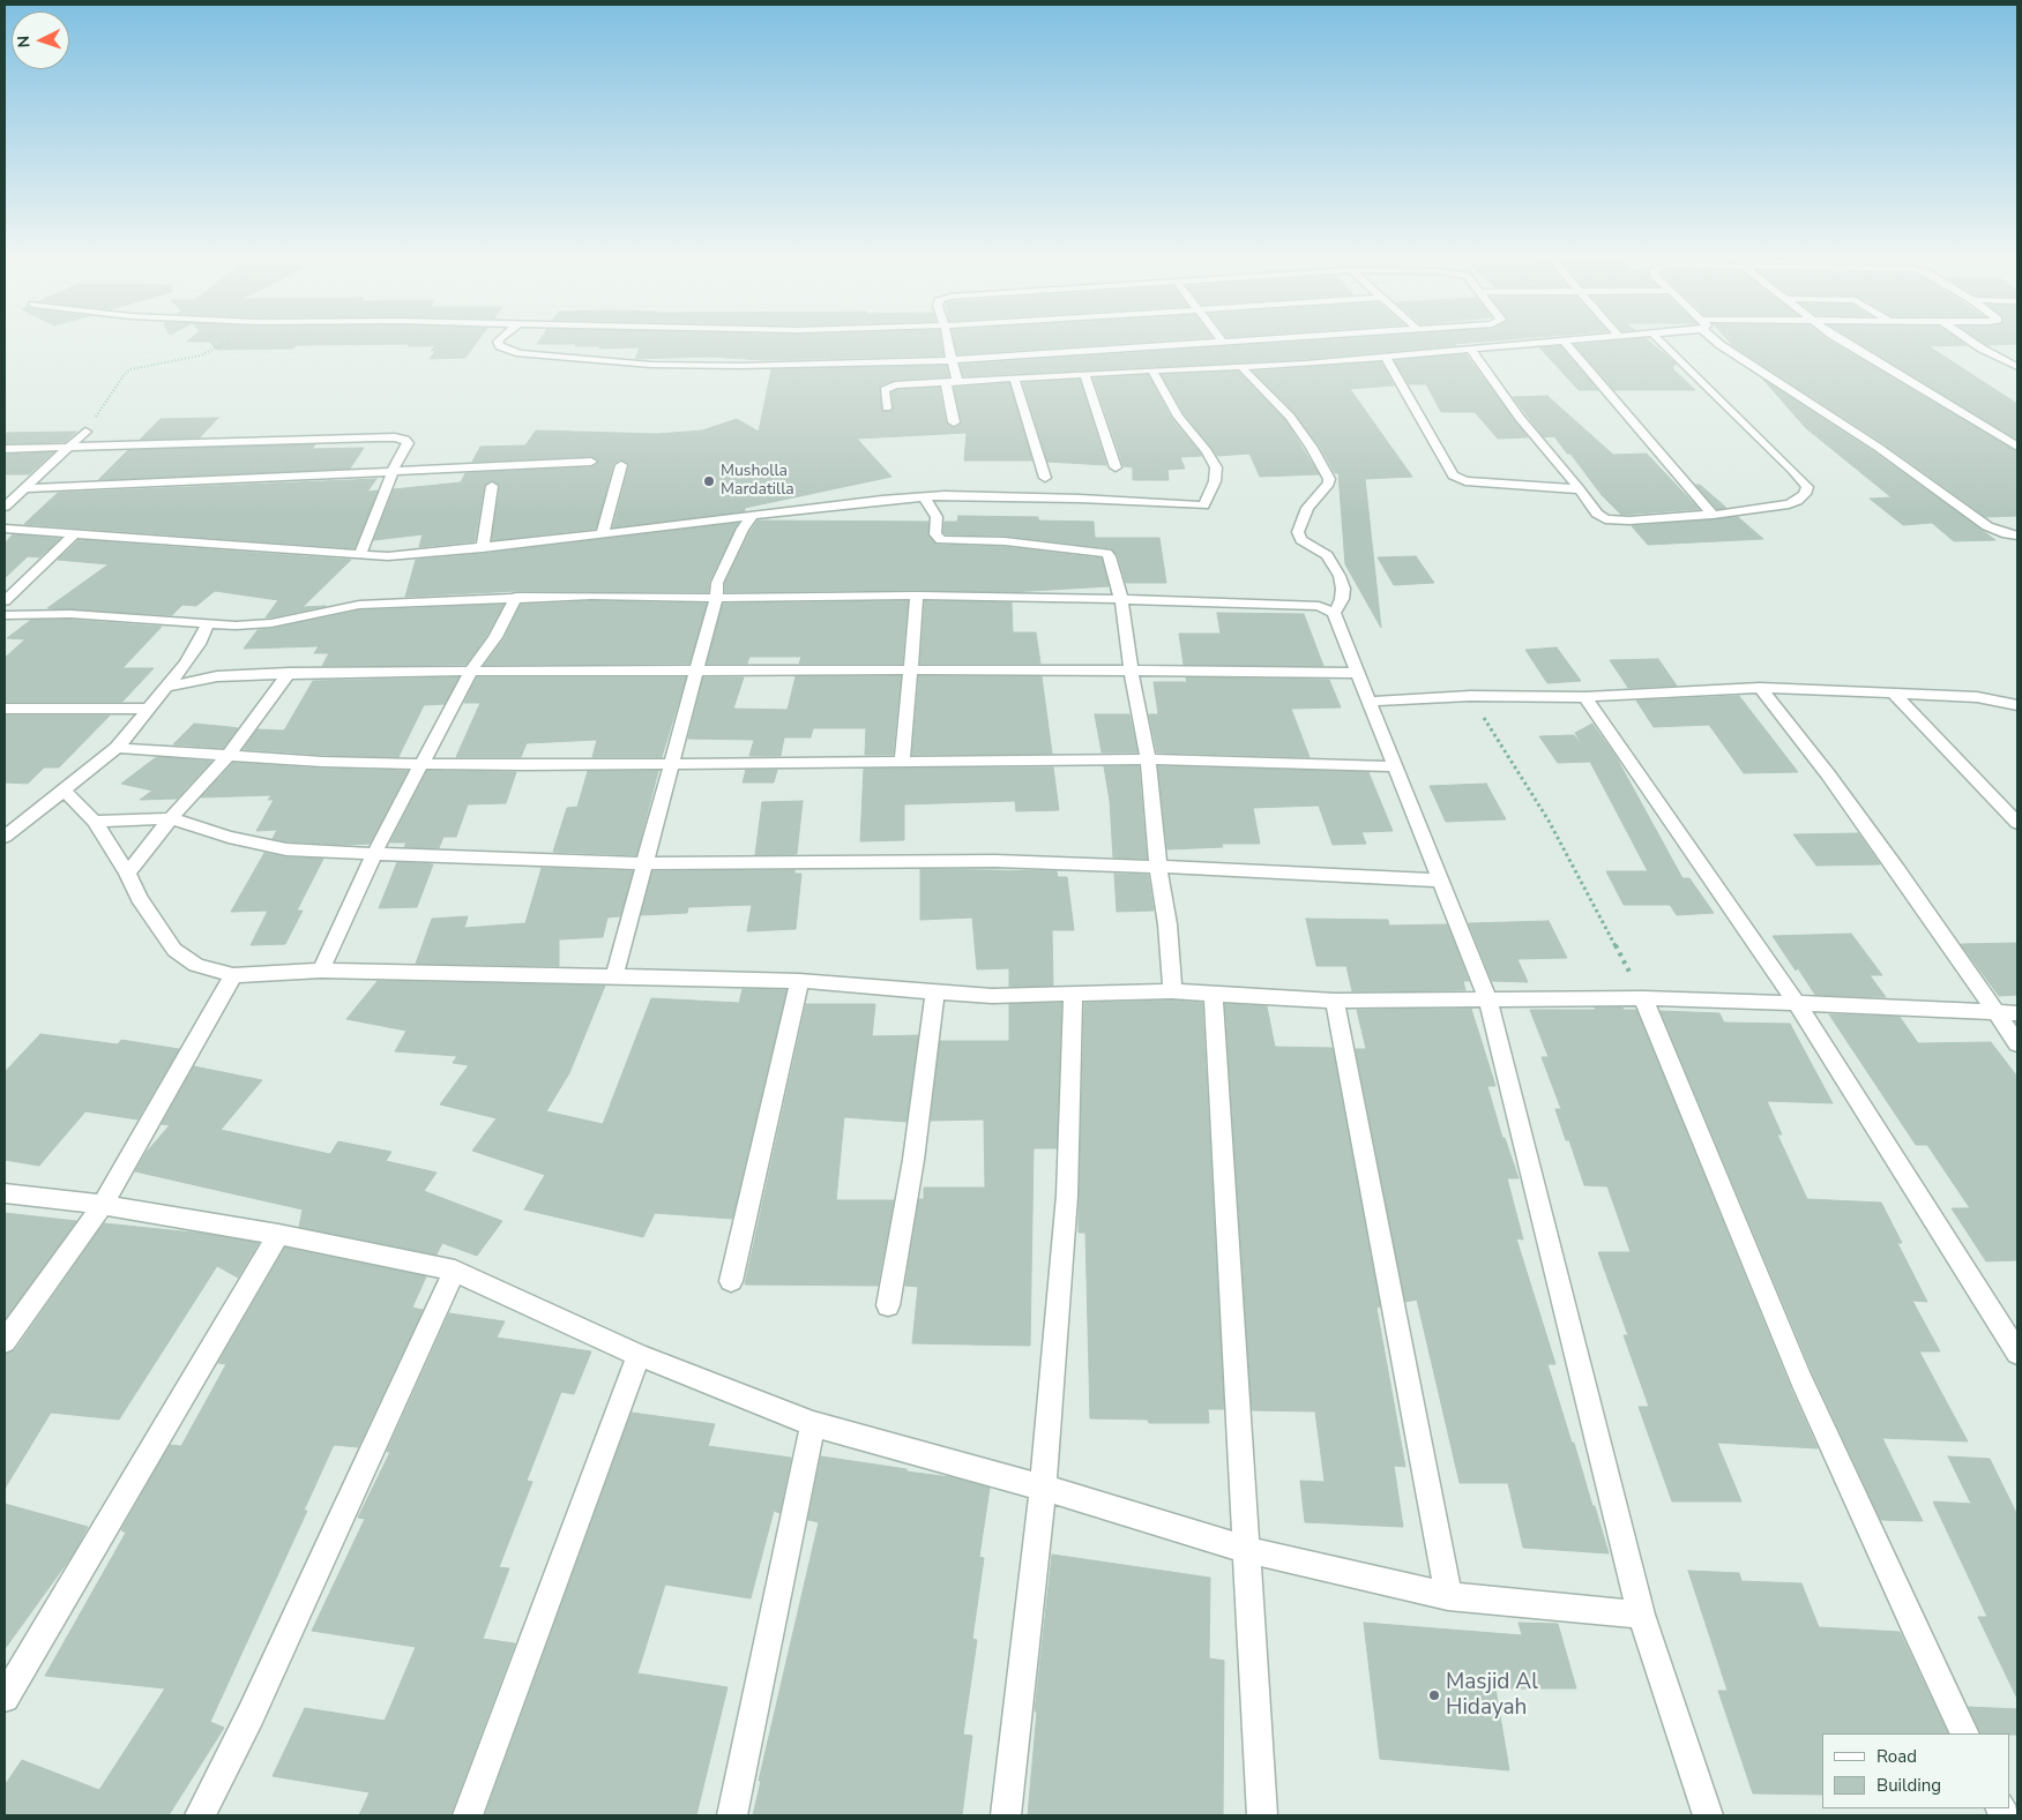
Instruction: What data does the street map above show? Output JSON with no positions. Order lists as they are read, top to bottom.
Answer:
{
  "places": ["Musholla Mardatilla", "Masjid Al Hidayah"],
  "legend": ["Road", "Building"],
  "north": "left"
}
